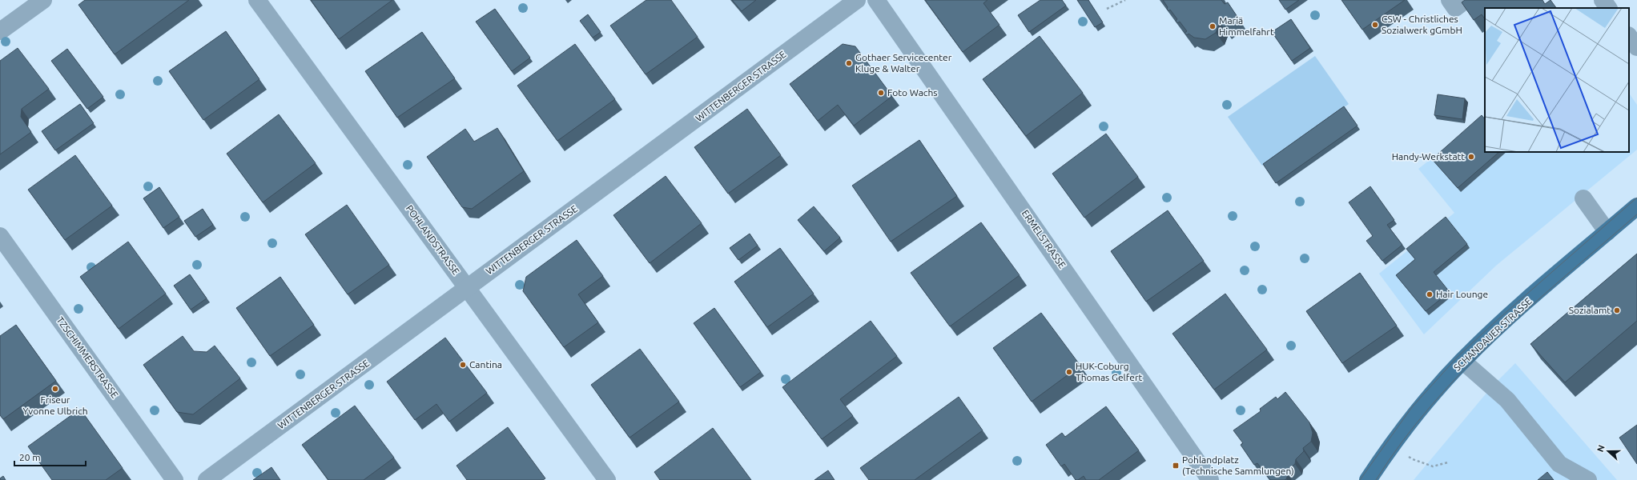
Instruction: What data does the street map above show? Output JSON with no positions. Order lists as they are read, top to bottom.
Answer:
{
  "streets": {
    "main road": ["SCHANDAUER STRASSE"],
    "street": [
      "WITTENBERGER STRASSE",
      "ERMELSTRASSE",
      "POHLANDSTRASSE",
      "TZSCHIMMERSTRASSE"
    ]
  },
  "crossings": [
    ["WITTENBERGER STRASSE", "POHLANDSTRASSE"]
  ],
  "places": {
    "other": [
      "CSW - Christliches Sozialwerk gGmbH",
      "Mariä Himmelfahrt",
      "Gothaer Servicecenter Kluge & Walter",
      "Foto Wachs",
      "Handy-Werkstatt",
      "Hair Lounge",
      "Sozialamt",
      "Cantina",
      "HUK-Coburg Thomas Gelfert",
      "Friseur Yvonne Ulbrich"
    ],
    "transit": ["Pohlandplatz (Technische Sammlungen)"]
  },
  "scale_bar": "20 m",
  "north": "left"
}
